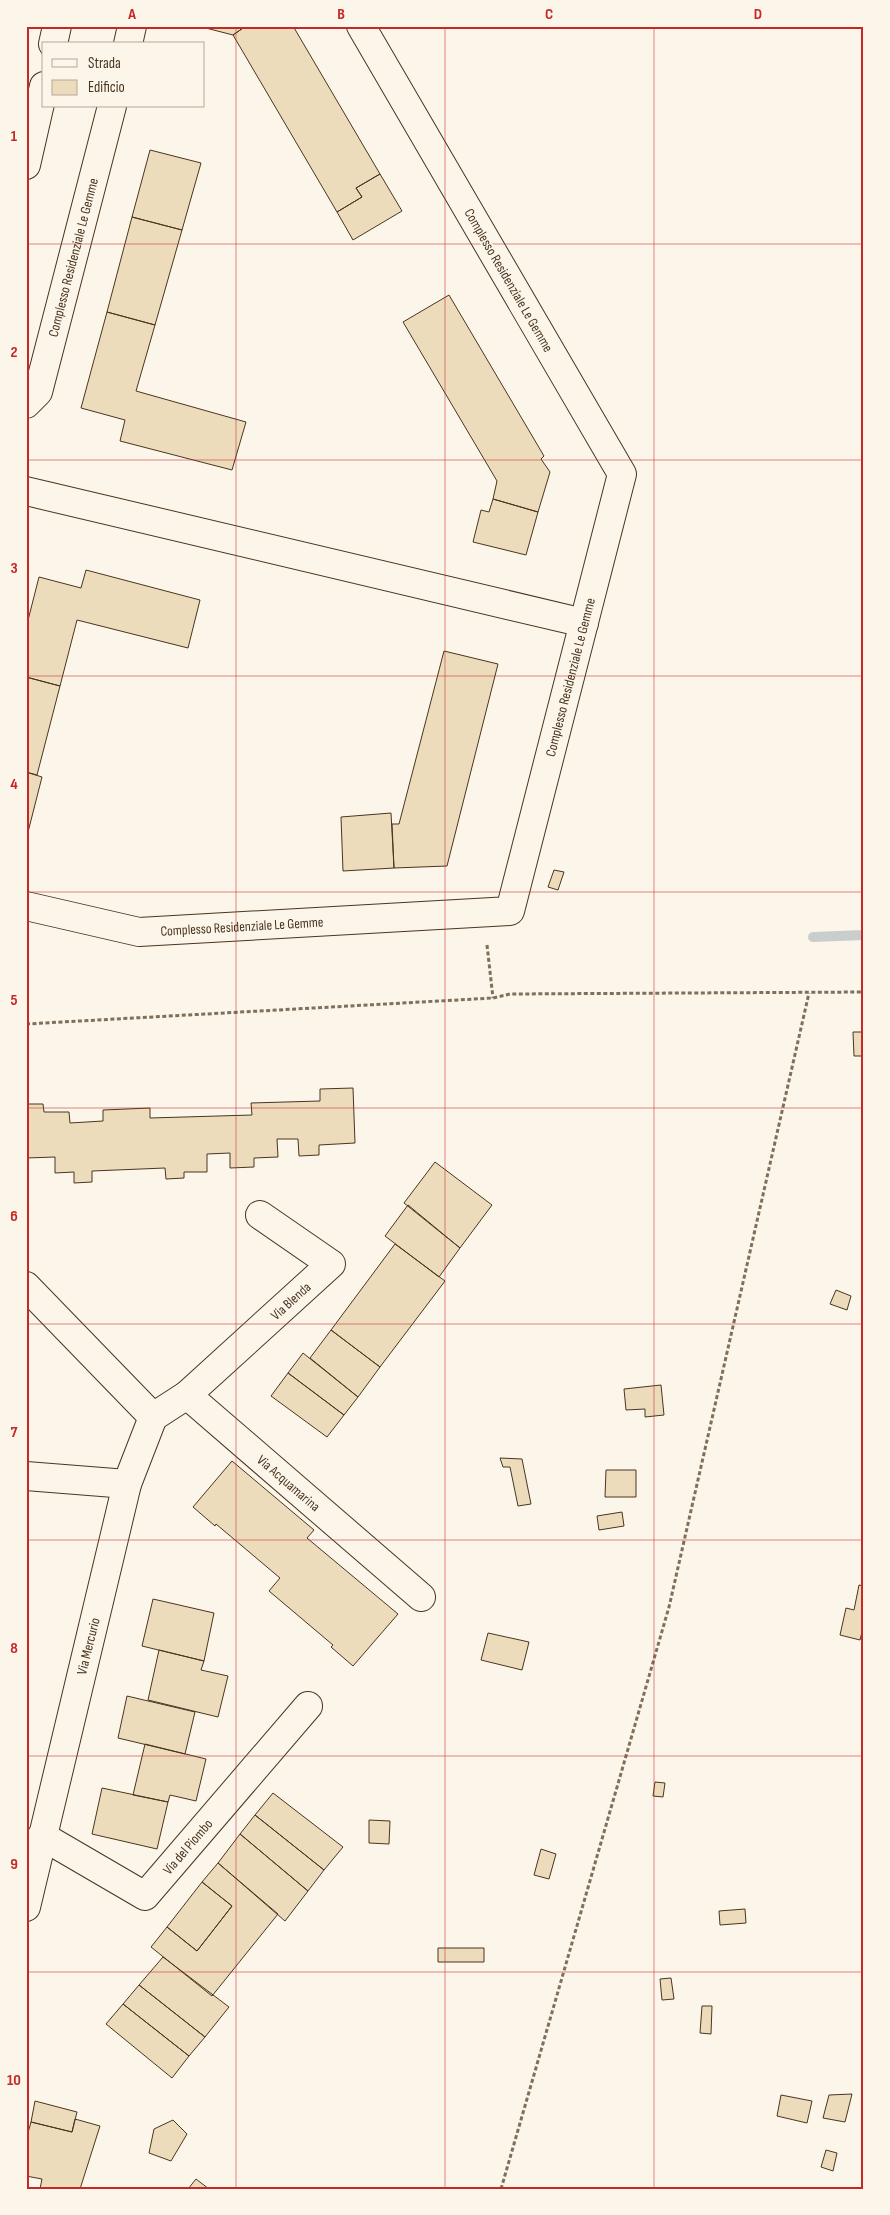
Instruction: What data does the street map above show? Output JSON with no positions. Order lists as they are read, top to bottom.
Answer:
{
  "streets": {
    "street": [
      "Complesso Residenziale Le Gemme",
      "Via Blenda",
      "Via Acquamarina",
      "Via Mercurio",
      "Via del Piombo"
    ]
  },
  "crossings": [
    ["Via Blenda", "Via Acquamarina"],
    ["Via Mercurio", "Via del Piombo"]
  ],
  "legend": ["Strada", "Edificio"],
  "grid": {
    "columns": [
      "A",
      "B",
      "C",
      "D"
    ],
    "rows": [
      "1",
      "2",
      "3",
      "4",
      "5",
      "6",
      "7",
      "8",
      "9",
      "10"
    ]
  }
}
